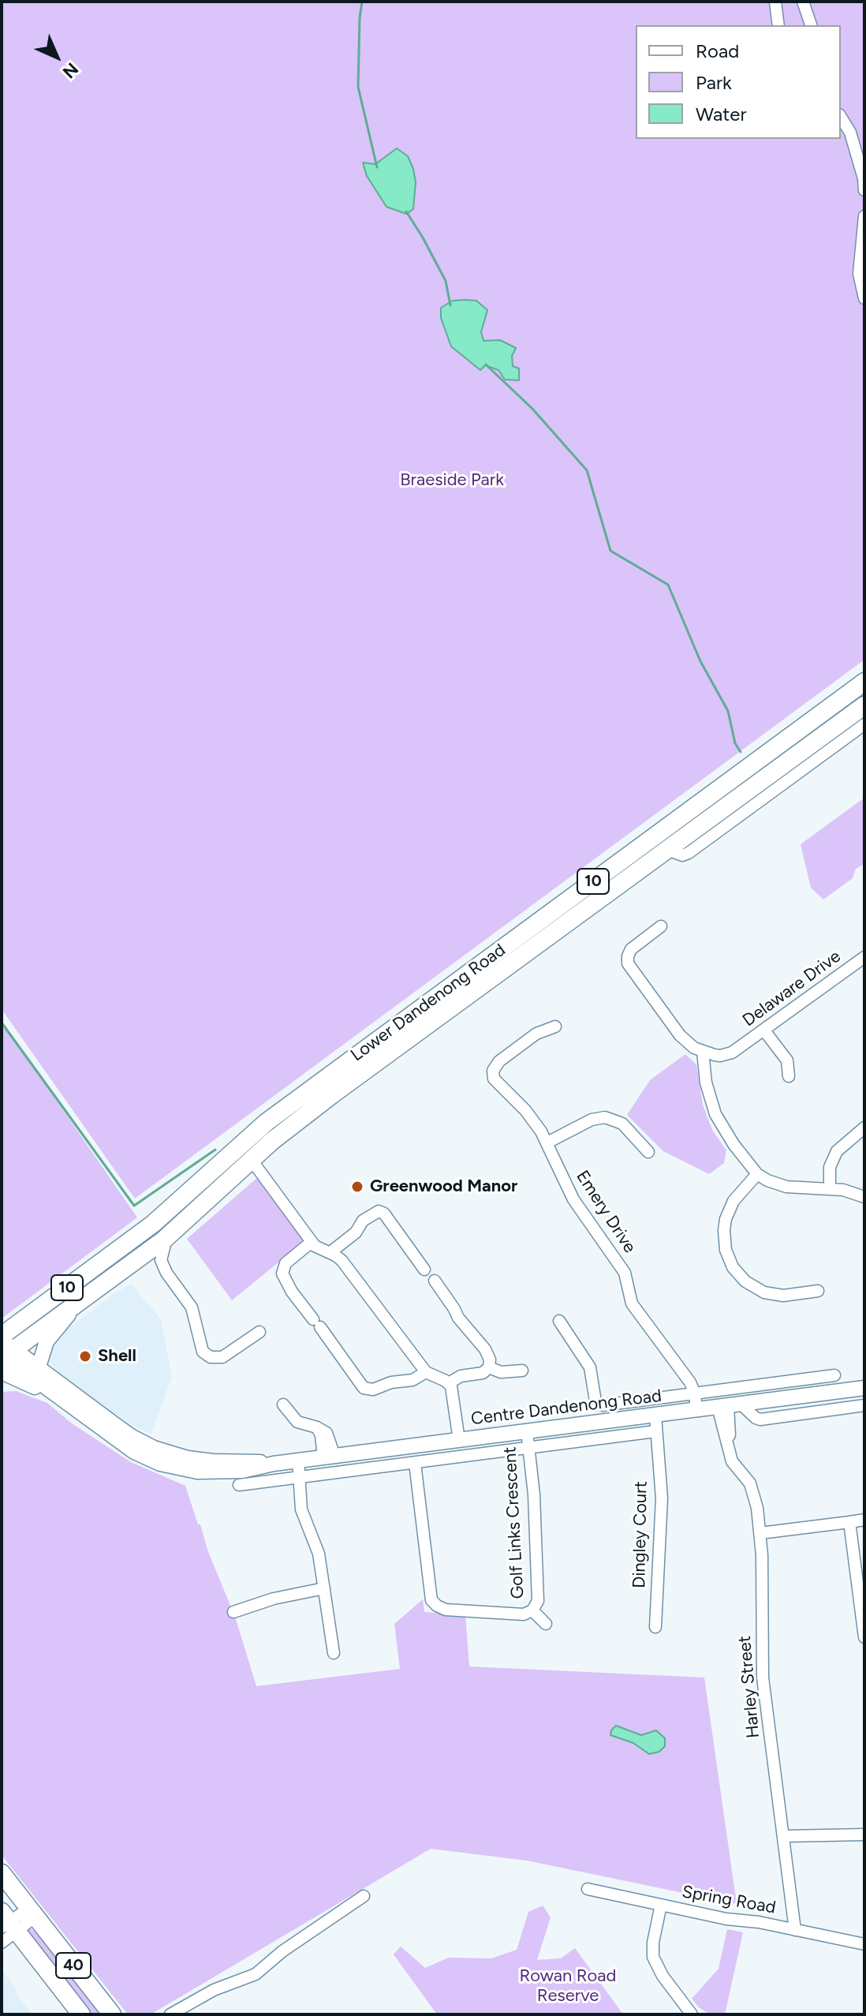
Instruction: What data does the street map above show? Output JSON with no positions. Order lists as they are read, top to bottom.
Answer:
{
  "streets": {
    "highway": ["10", "Lower Dandenong Road", "40"],
    "main road": ["Centre Dandenong Road"],
    "street": [
      "Delaware Drive",
      "Emery Drive",
      "Golf Links Crescent",
      "Dingley Court",
      "Harley Street",
      "Spring Road"
    ]
  },
  "crossings": [
    ["Lower Dandenong Road", "Centre Dandenong Road"],
    ["Emery Drive", "Centre Dandenong Road"],
    ["Centre Dandenong Road", "Golf Links Crescent"],
    ["Centre Dandenong Road", "Dingley Court"],
    ["Centre Dandenong Road", "Harley Street"],
    ["Harley Street", "Spring Road"]
  ],
  "parks": ["Braeside Park", "Rowan Road Reserve"],
  "places": ["Greenwood Manor", "Shell"],
  "legend": ["Road", "Park", "Water"],
  "north": "bottom right"
}
